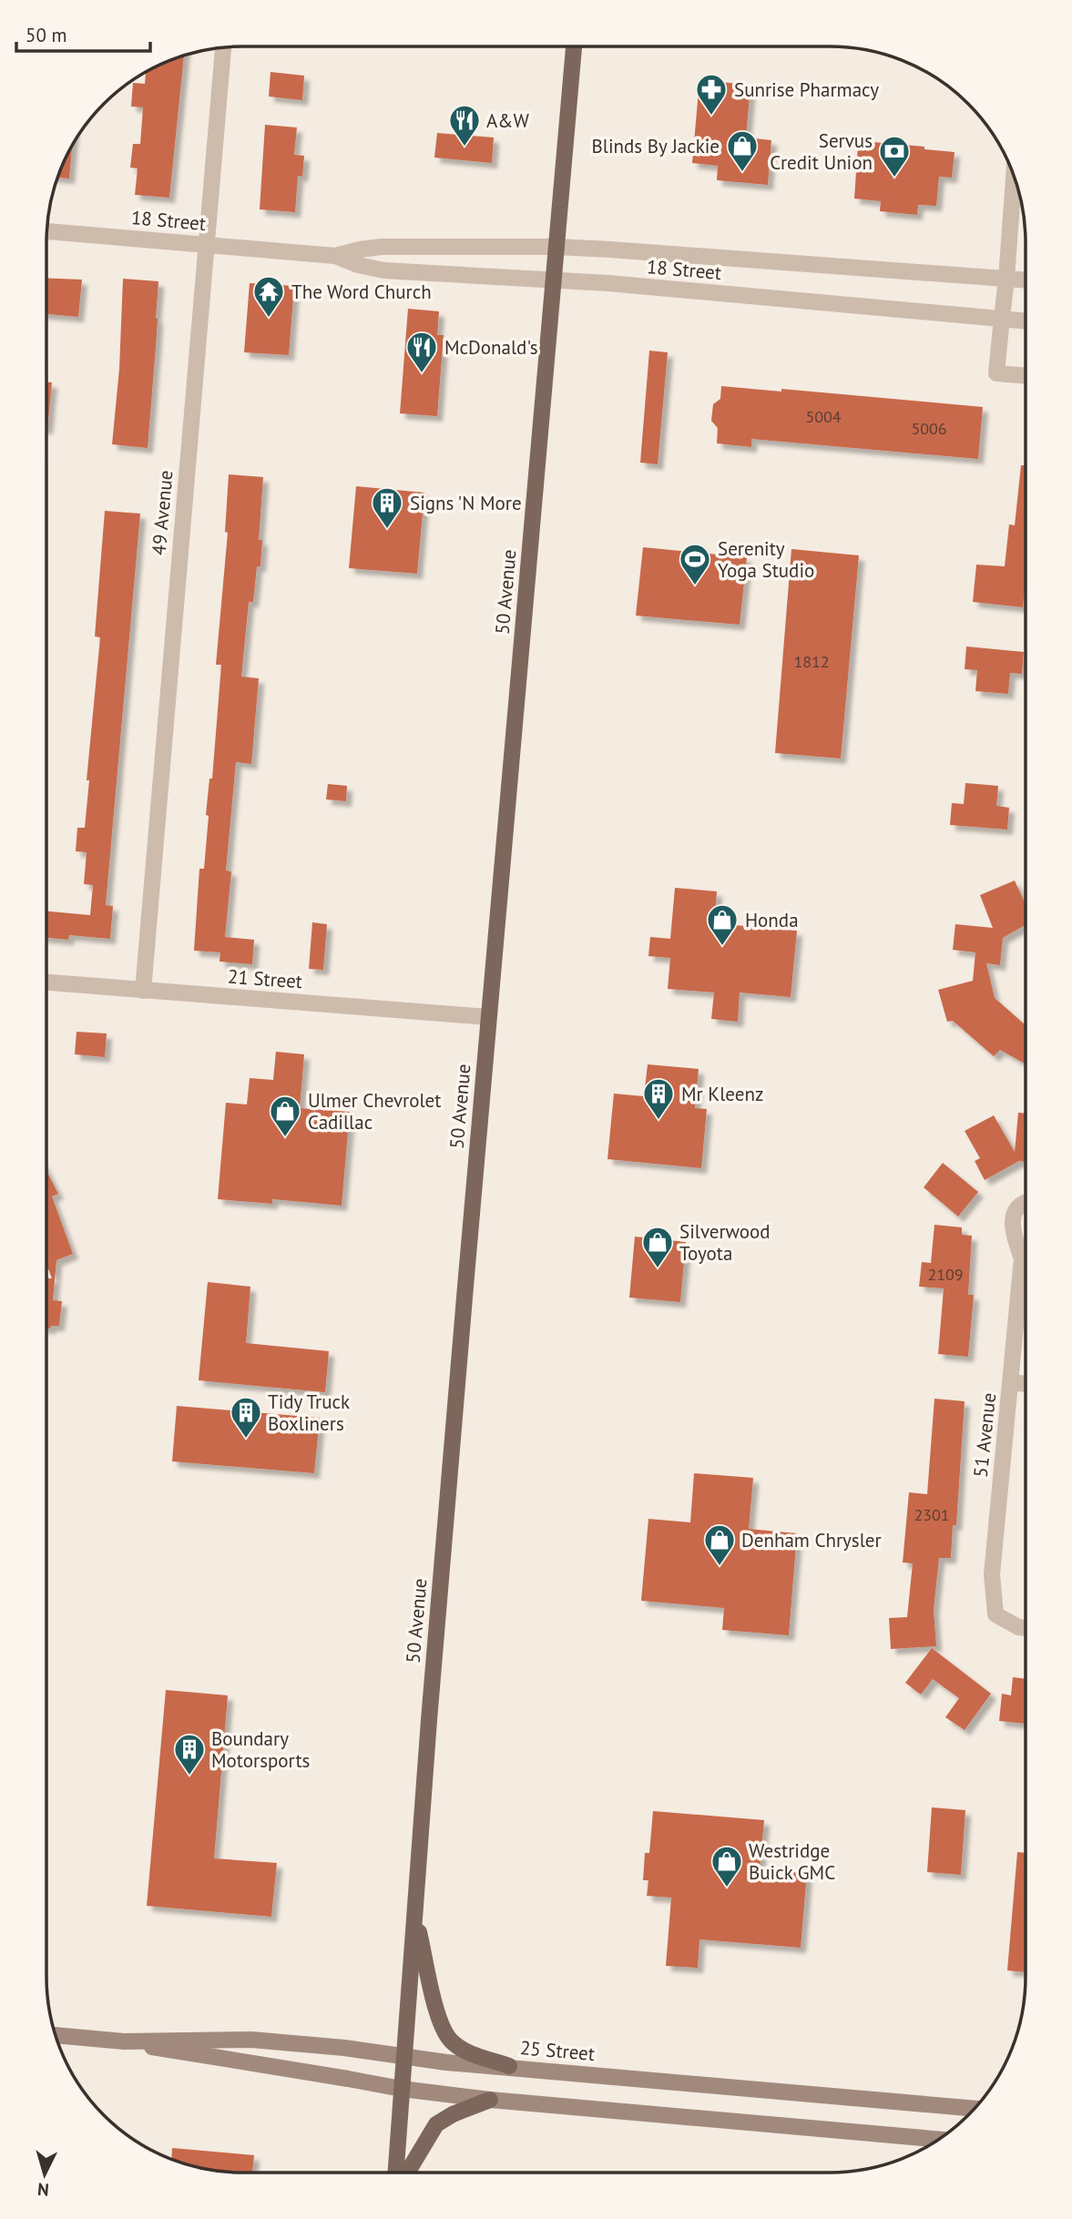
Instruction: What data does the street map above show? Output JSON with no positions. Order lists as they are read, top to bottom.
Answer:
{
  "streets": {
    "main road": ["50 Avenue", "25 Street"],
    "street": [
      "18 Street",
      "49 Avenue",
      "21 Street",
      "51 Avenue"
    ]
  },
  "crossings": [
    ["18 Street", "49 Avenue"],
    ["18 Street", "50 Avenue"],
    ["49 Avenue", "21 Street"],
    ["50 Avenue", "21 Street"],
    ["50 Avenue", "25 Street"]
  ],
  "places": {
    "pharmacy": ["Sunrise Pharmacy"],
    "restaurant": ["A&W", "McDonald's"],
    "shop": [
      "Blinds By Jackie",
      "Honda",
      "Ulmer Chevrolet Cadillac",
      "Silverwood Toyota",
      "Denham Chrysler",
      "Westridge Buick GMC"
    ],
    "bank": ["Servus Credit Union"],
    "temple": ["The Word Church"],
    "building": [
      "Signs 'N More",
      "Mr Kleenz",
      "Tidy Truck Boxliners",
      "Boundary Motorsports"
    ],
    "sports": ["Serenity Yoga Studio"]
  },
  "house_numbers": [
    "5004",
    "5006",
    "1812",
    "2109",
    "2301"
  ],
  "scale_bar": "50 m",
  "north": "bottom"
}
